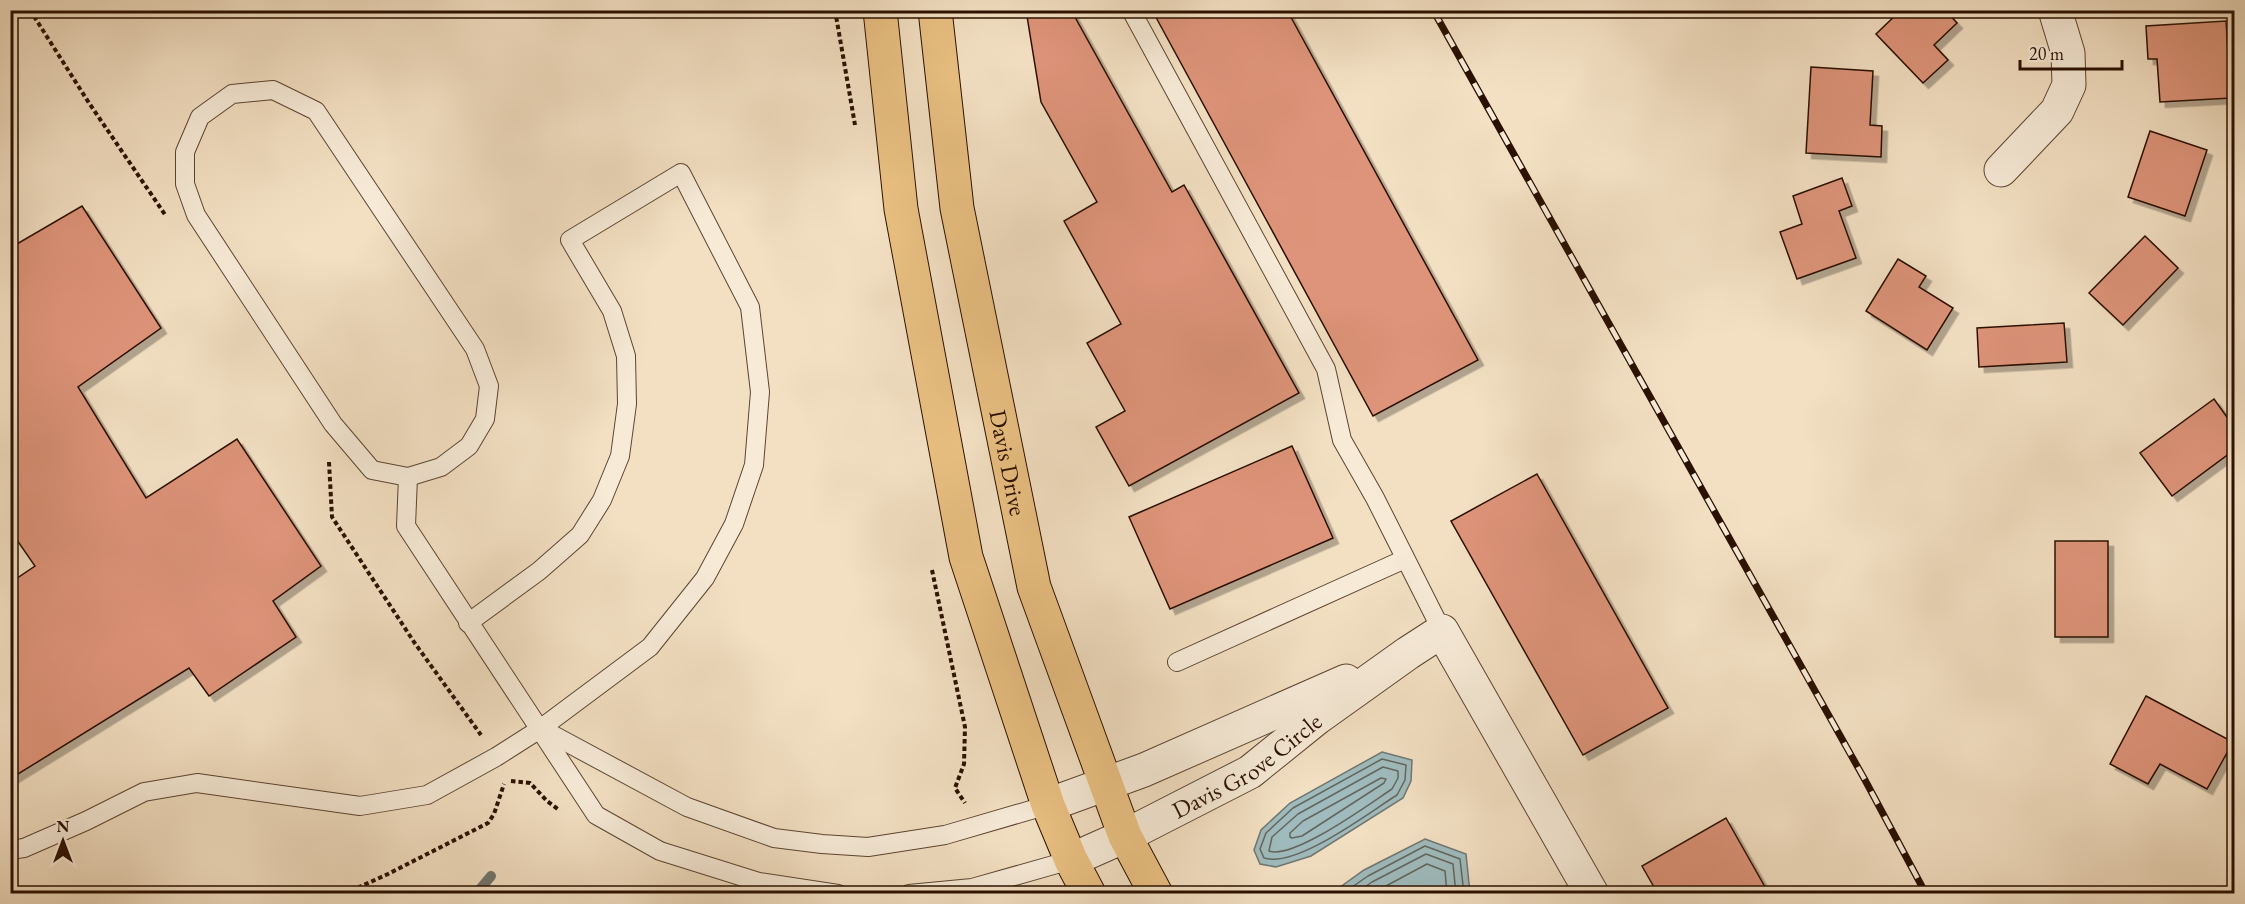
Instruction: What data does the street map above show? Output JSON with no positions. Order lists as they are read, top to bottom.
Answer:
{
  "streets": {
    "main road": ["Davis Drive"],
    "street": ["Davis Grove Circle"]
  },
  "crossings": [
    ["Davis Drive", "Davis Grove Circle"]
  ],
  "scale_bar": "20 m",
  "north": "top"
}
